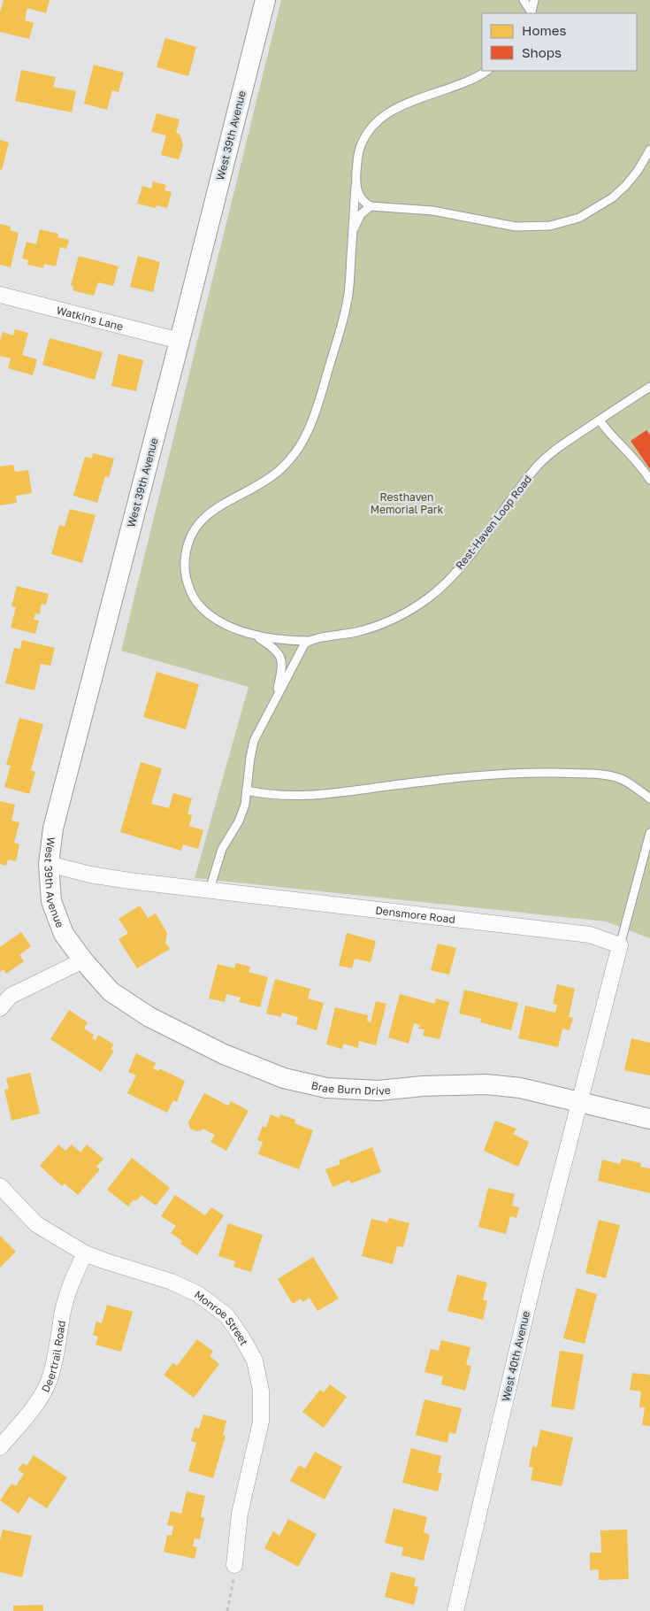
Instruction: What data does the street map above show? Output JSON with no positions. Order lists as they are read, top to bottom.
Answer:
{
  "streets": {
    "street": [
      "West 39th Avenue",
      "Watkins Lane",
      "Densmore Road",
      "Brae Burn Drive",
      "Monroe Street",
      "Deertrail Road",
      "West 40th Avenue"
    ],
    "lane": ["Rest-Haven Loop Road"]
  },
  "crossings": [
    ["West 39th Avenue", "Watkins Lane"],
    ["West 39th Avenue", "Densmore Road"],
    ["West 39th Avenue", "Brae Burn Drive"],
    ["Brae Burn Drive", "West 40th Avenue"],
    ["Monroe Street", "Deertrail Road"]
  ],
  "parks": ["Resthaven Memorial Park"],
  "legend": ["Homes", "Shops"]
}
